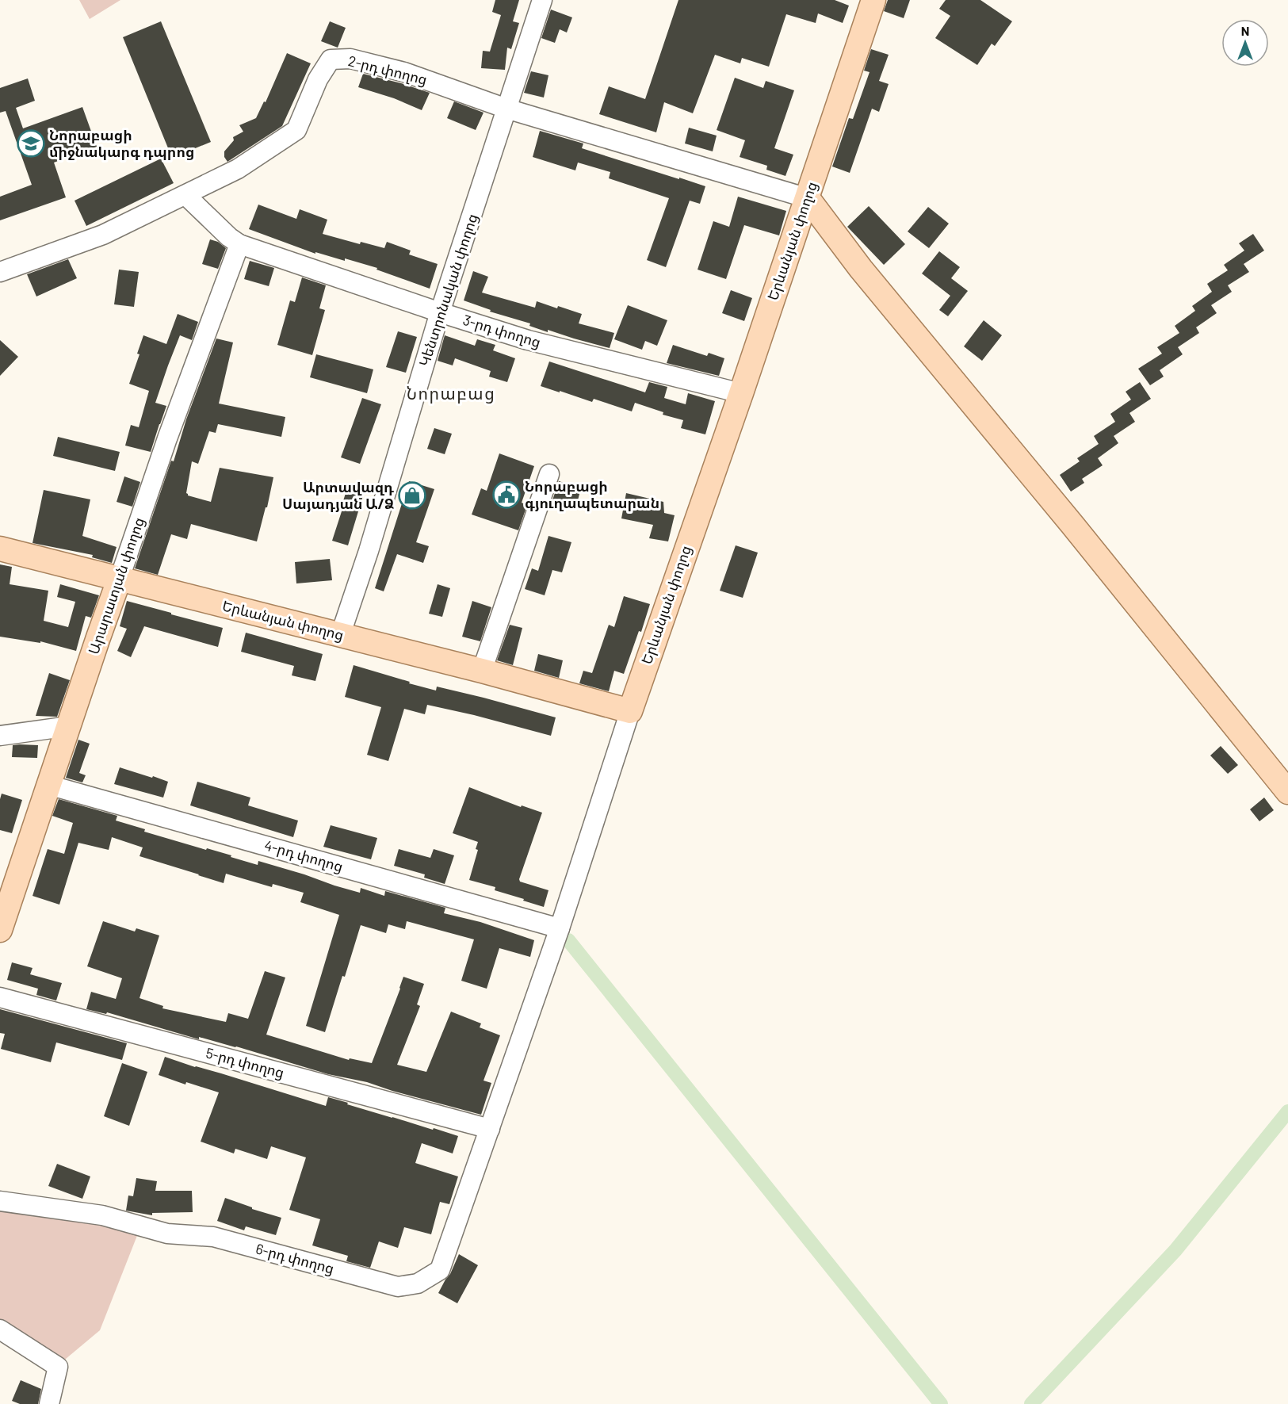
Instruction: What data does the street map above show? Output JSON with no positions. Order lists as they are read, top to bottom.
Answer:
{
  "streets": {
    "main road": ["Երևանյան փողոց", "Արարատյան փողոց"],
    "street": [
      "2-րդ փողոց",
      "Կենտրոնական փողոց",
      "3-րդ փողոց",
      "4-րդ փողոց",
      "5-րդ փողոց",
      "6-րդ փողոց"
    ]
  },
  "crossings": [
    ["2-րդ փողոց", "Երևանյան փողոց"],
    ["2-րդ փողոց", "Կենտրոնական փողոց"],
    ["Երևանյան փողոց", "Կենտրոնական փողոց"],
    ["Երևանյան փողոց", "3-րդ փողոց"],
    ["Երևանյան փողոց", "Արարատյան փողոց"],
    ["Երևանյան փողոց", "6-րդ փողոց"],
    ["Կենտրոնական փողոց", "3-րդ փողոց"],
    ["3-րդ փողոց", "Արարատյան փողոց"],
    ["Արարատյան փողոց", "4-րդ փողոց"],
    ["4-րդ փողոց", "6-րդ փողոց"],
    ["5-րդ փողոց", "6-րդ փողոց"]
  ],
  "districts": ["Նորաբաց"],
  "places": {
    "school or university": ["Նորաբացի միջնակարգ դպրոց"],
    "public building": ["Նորաբացի գյուղապետարան"],
    "shop": ["Արտավազդ Սայադյան Ա/Ձ"]
  },
  "north": "top"
}
